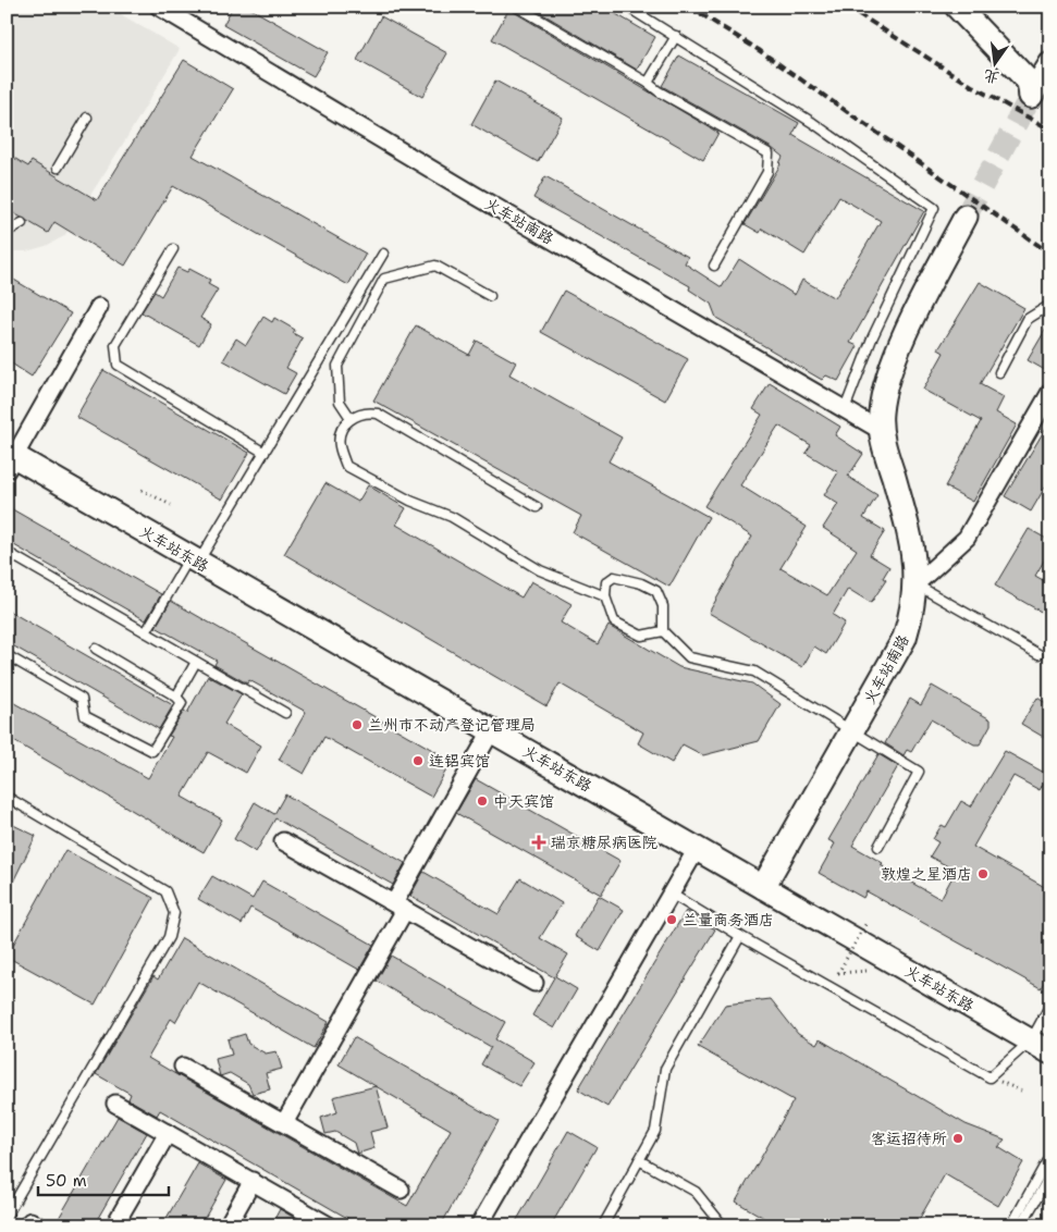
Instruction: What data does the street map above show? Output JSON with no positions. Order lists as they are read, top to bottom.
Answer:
{
  "streets": {
    "main road": ["火车站南路", "火车站东路"]
  },
  "crossings": [
    ["火车站南路", "火车站东路"]
  ],
  "places": {
    "other": [
      "兰州市不动产登记管理局",
      "连铝宾馆",
      "中天宾馆",
      "敦煌之星酒店",
      "兰量商务酒店",
      "客运招待所"
    ],
    "health": ["瑞京糖尿病医院"]
  },
  "scale_bar": "50 m",
  "north": "bottom"
}
